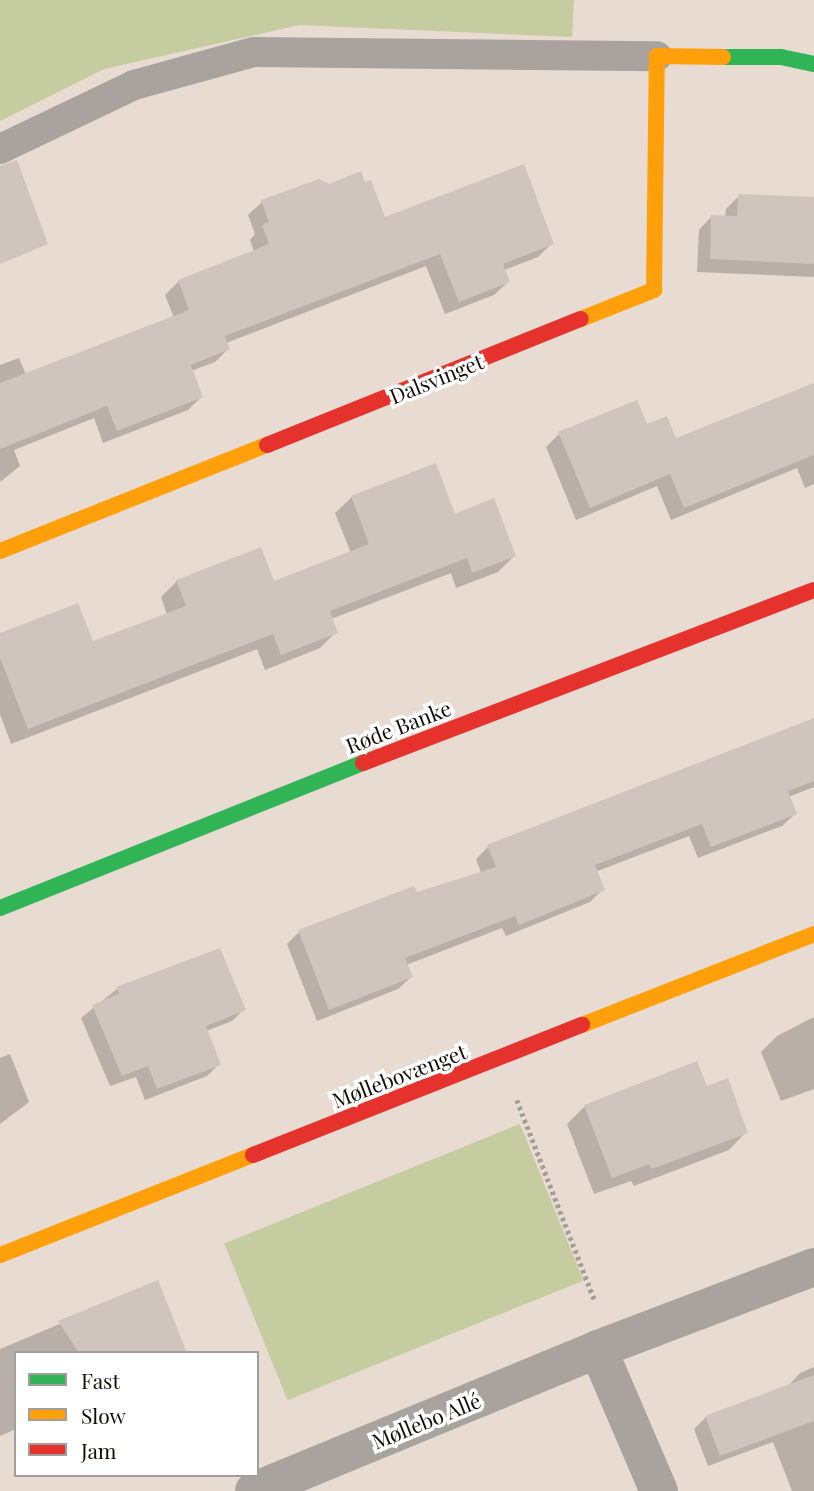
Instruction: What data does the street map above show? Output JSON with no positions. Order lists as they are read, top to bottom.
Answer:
{
  "streets": {
    "street": [
      "Dalsvinget",
      "Røde Banke",
      "Møllebovænget",
      "Møllebo Allé"
    ]
  },
  "legend": ["Fast", "Slow", "Jam"]
}
